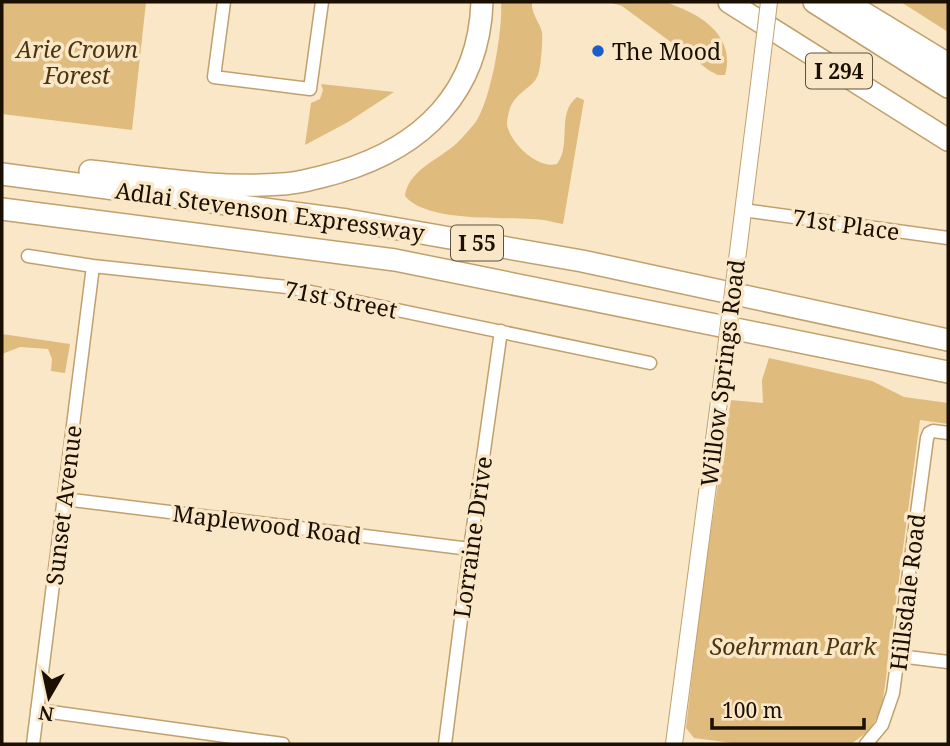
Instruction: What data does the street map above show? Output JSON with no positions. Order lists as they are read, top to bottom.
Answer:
{
  "streets": {
    "highway": ["I 294", "Adlai Stevenson Expressway", "I 55"],
    "main road": ["Willow Springs Road"],
    "street": [
      "71st Place",
      "71st Street",
      "Sunset Avenue",
      "Maplewood Road",
      "Lorraine Drive",
      "Hillsdale Road"
    ]
  },
  "crossings": [
    ["71st Place", "Willow Springs Road"],
    ["71st Street", "Sunset Avenue"],
    ["71st Street", "Lorraine Drive"],
    ["Sunset Avenue", "Maplewood Road"],
    ["Maplewood Road", "Lorraine Drive"]
  ],
  "parks": ["Arie Crown Forest", "Soehrman Park"],
  "places": ["The Mood"],
  "scale_bar": "100 m",
  "north": "bottom"
}
